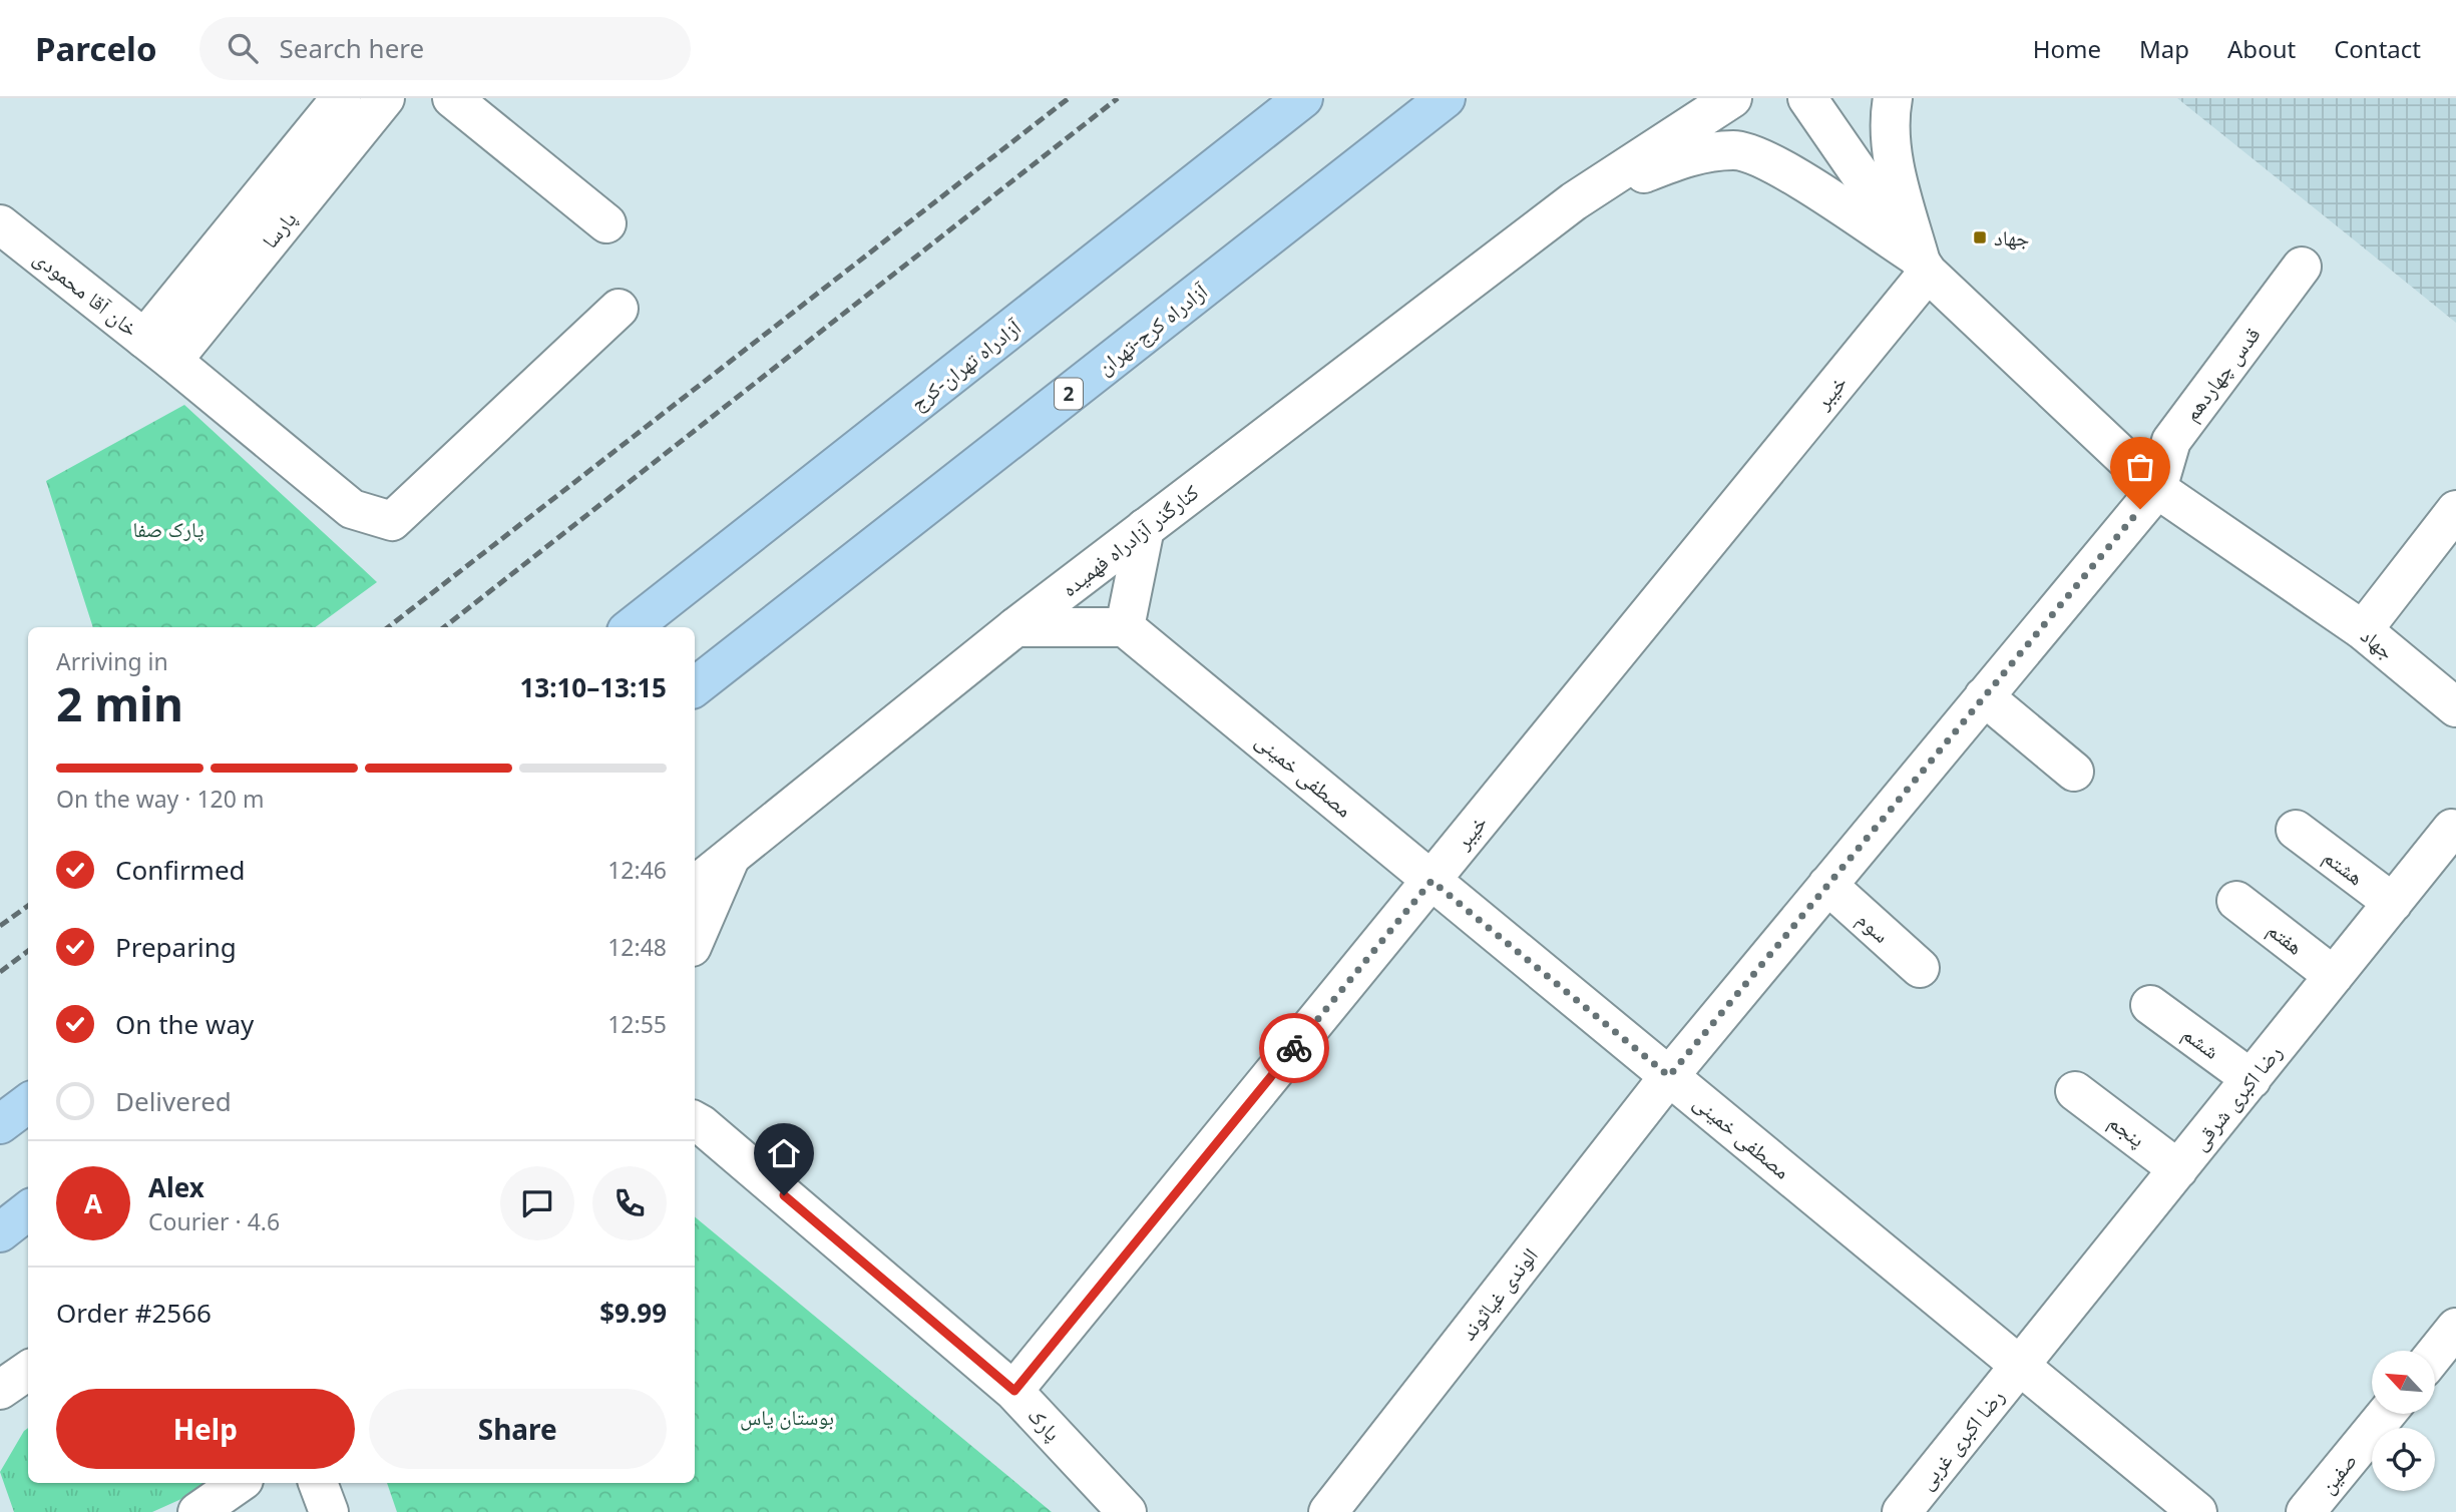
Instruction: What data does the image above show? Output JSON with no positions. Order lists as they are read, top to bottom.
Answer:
{
  "streets": {
    "highway": ["آزادراه کرج-تهران", "آزادراه تهران-کرج", "2"],
    "street": [
      "پارسا",
      "خان آقا محمودی",
      "قدس چهاردهم",
      "خیبر",
      "کنارگذر آزادراه فهمیده",
      "جهاد",
      "مصطفی خمینی",
      "هشتم",
      "سوم",
      "هفتم",
      "ششم",
      "رضا اکبری شرقی",
      "پنجم",
      "الوندی غیاثوند",
      "پارک",
      "رضا اکبری غربی",
      "صفین"
    ]
  },
  "crossings": [
    ["پارسا", "خان آقا محمودی"],
    ["قدس چهاردهم", "جهاد"],
    ["قدس چهاردهم", "الوندی غیاثوند"],
    ["خیبر", "جهاد"],
    ["خیبر", "مصطفی خمینی"],
    ["خیبر", "پارک"],
    ["جهاد", "الوندی غیاثوند"],
    ["مصطفی خمینی", "رضا اکبری شرقی"],
    ["مصطفی خمینی", "الوندی غیاثوند"],
    ["مصطفی خمینی", "رضا اکبری غربی"],
    ["هشتم", "رضا اکبری شرقی"],
    ["سوم", "الوندی غیاثوند"],
    ["هفتم", "رضا اکبری شرقی"],
    ["ششم", "رضا اکبری شرقی"],
    ["رضا اکبری شرقی", "پنجم"],
    ["رضا اکبری شرقی", "رضا اکبری غربی"]
  ],
  "parks": ["پارک صفا", "بوستان یاس"],
  "places": {
    "transit": ["جهاد"]
  },
  "north": "top left",
  "page": {
    "header": "Parcelo",
    "search": "Search here",
    "nav": [
      "Home",
      "Map",
      "About",
      "Contact"
    ],
    "heading": ["2 min", "Arriving in", "13:10–13:15"],
    "panel": [
      "Alex",
      "Courier · 4.6",
      "Order #2566",
      "$9.99"
    ],
    "bar": "On the way · 120 m",
    "list": [
      ["Confirmed", "12:46"],
      ["Preparing", "12:48"],
      ["On the way", "12:55"],
      "Delivered"
    ],
    "round": "A",
    "buttons": ["Help", "Share"]
  }
}
